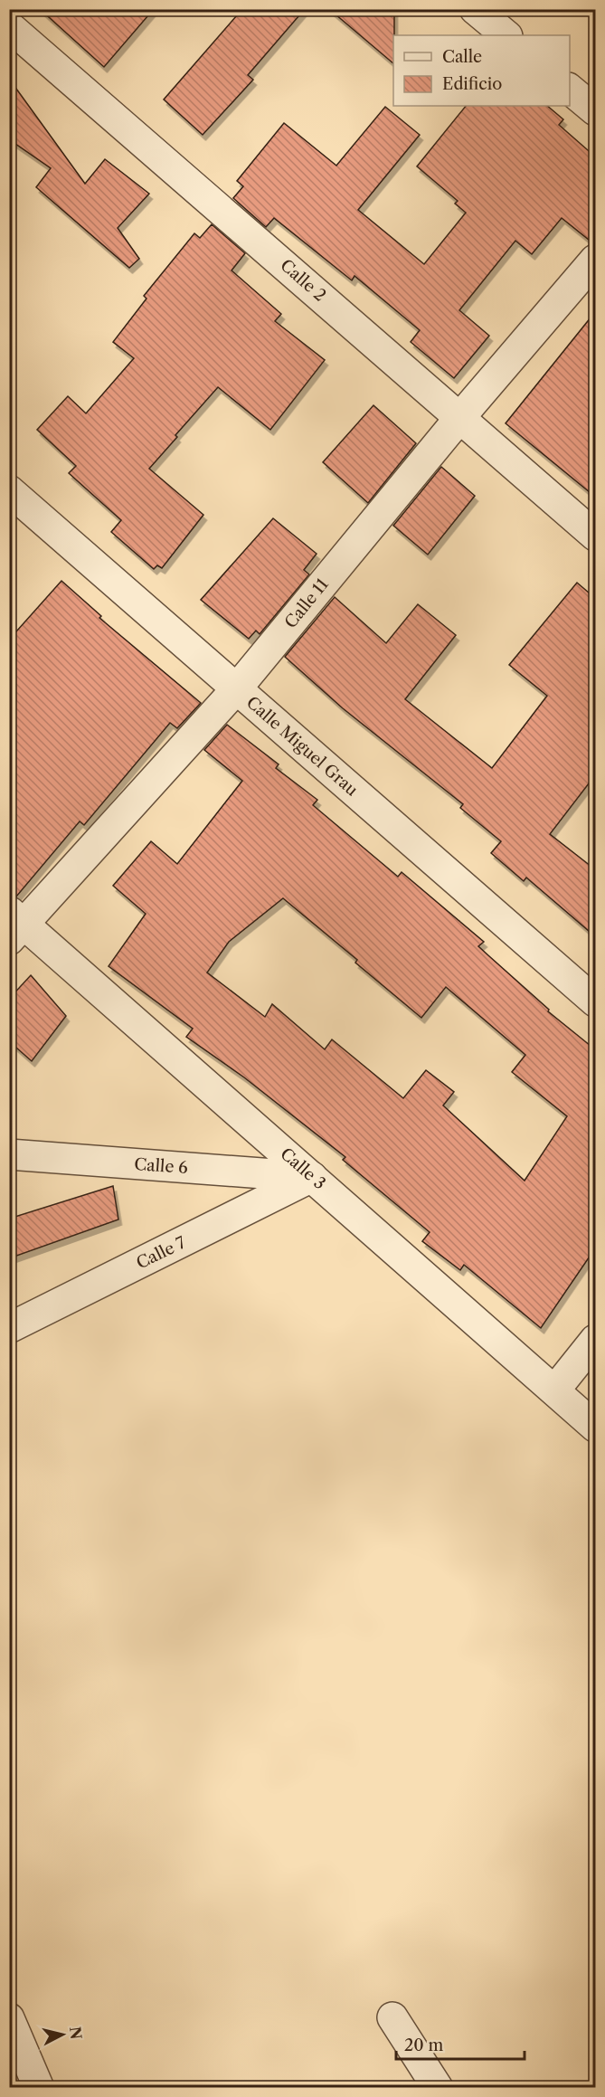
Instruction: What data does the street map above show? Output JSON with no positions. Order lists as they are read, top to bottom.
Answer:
{
  "streets": {
    "street": [
      "Calle 2",
      "Calle 11",
      "Calle Miguel Grau",
      "Calle 6",
      "Calle 3",
      "Calle 7"
    ]
  },
  "crossings": [
    ["Calle 2", "Calle 11"],
    ["Calle 11", "Calle Miguel Grau"],
    ["Calle 11", "Calle 3"],
    ["Calle 6", "Calle 3"],
    ["Calle 6", "Calle 7"],
    ["Calle 3", "Calle 7"]
  ],
  "legend": ["Calle", "Edificio"],
  "scale_bar": "20 m",
  "north": "right"
}
